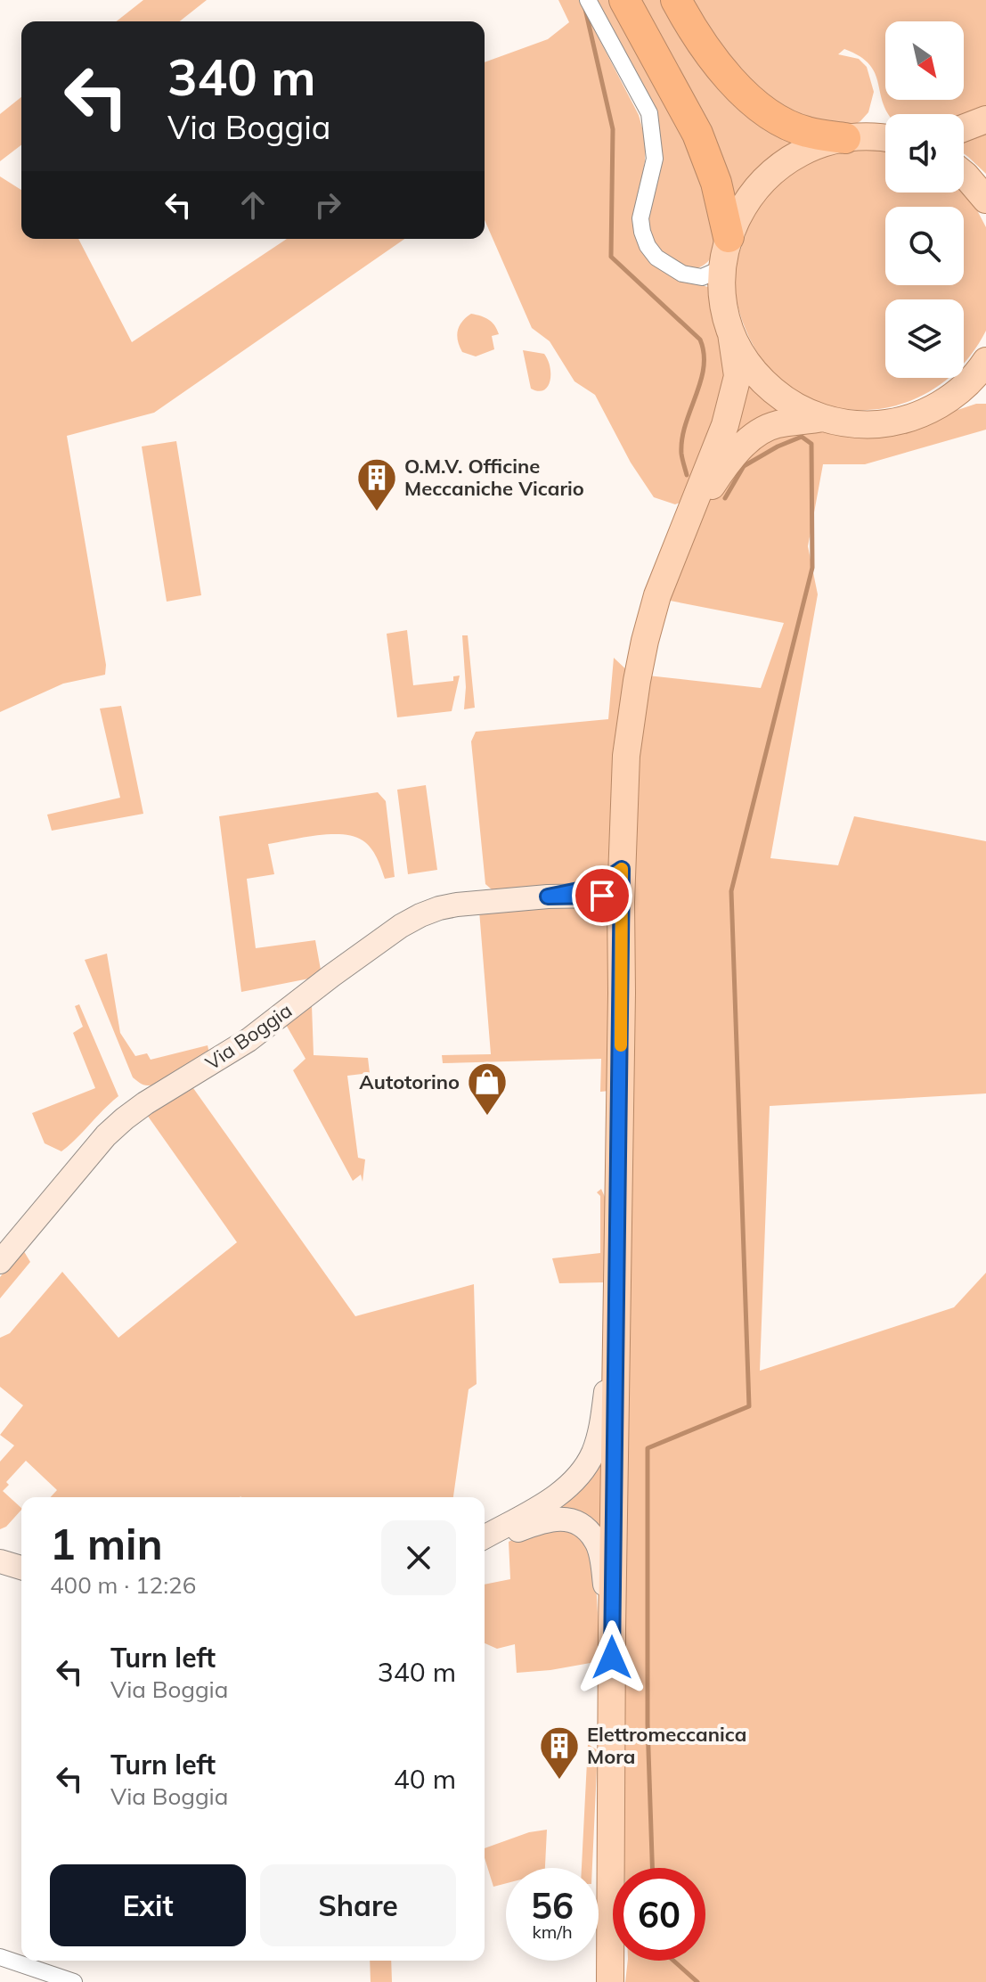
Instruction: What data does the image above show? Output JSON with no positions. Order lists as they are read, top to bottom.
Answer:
{
  "streets": {
    "street": ["Via Boggia"]
  },
  "places": {
    "building": ["O.M.V. Officine Meccaniche Vicario", "Elettromeccanica Mora"],
    "shop": ["Autotorino"]
  },
  "north": "bottom right",
  "page": {
    "turn": ["340 m", "Via Boggia"],
    "heading": ["1 min", "400 m · 12:26"],
    "list": [
      {
        "name": "Turn left",
        "note": "Via Boggia",
        "value": "340 m"
      },
      {
        "name": "Turn left",
        "note": "Via Boggia",
        "value": "40 m"
      }
    ],
    "buttons": ["Exit", "Share"],
    "speed": "56 km/h",
    "limit": "60"
  }
}
